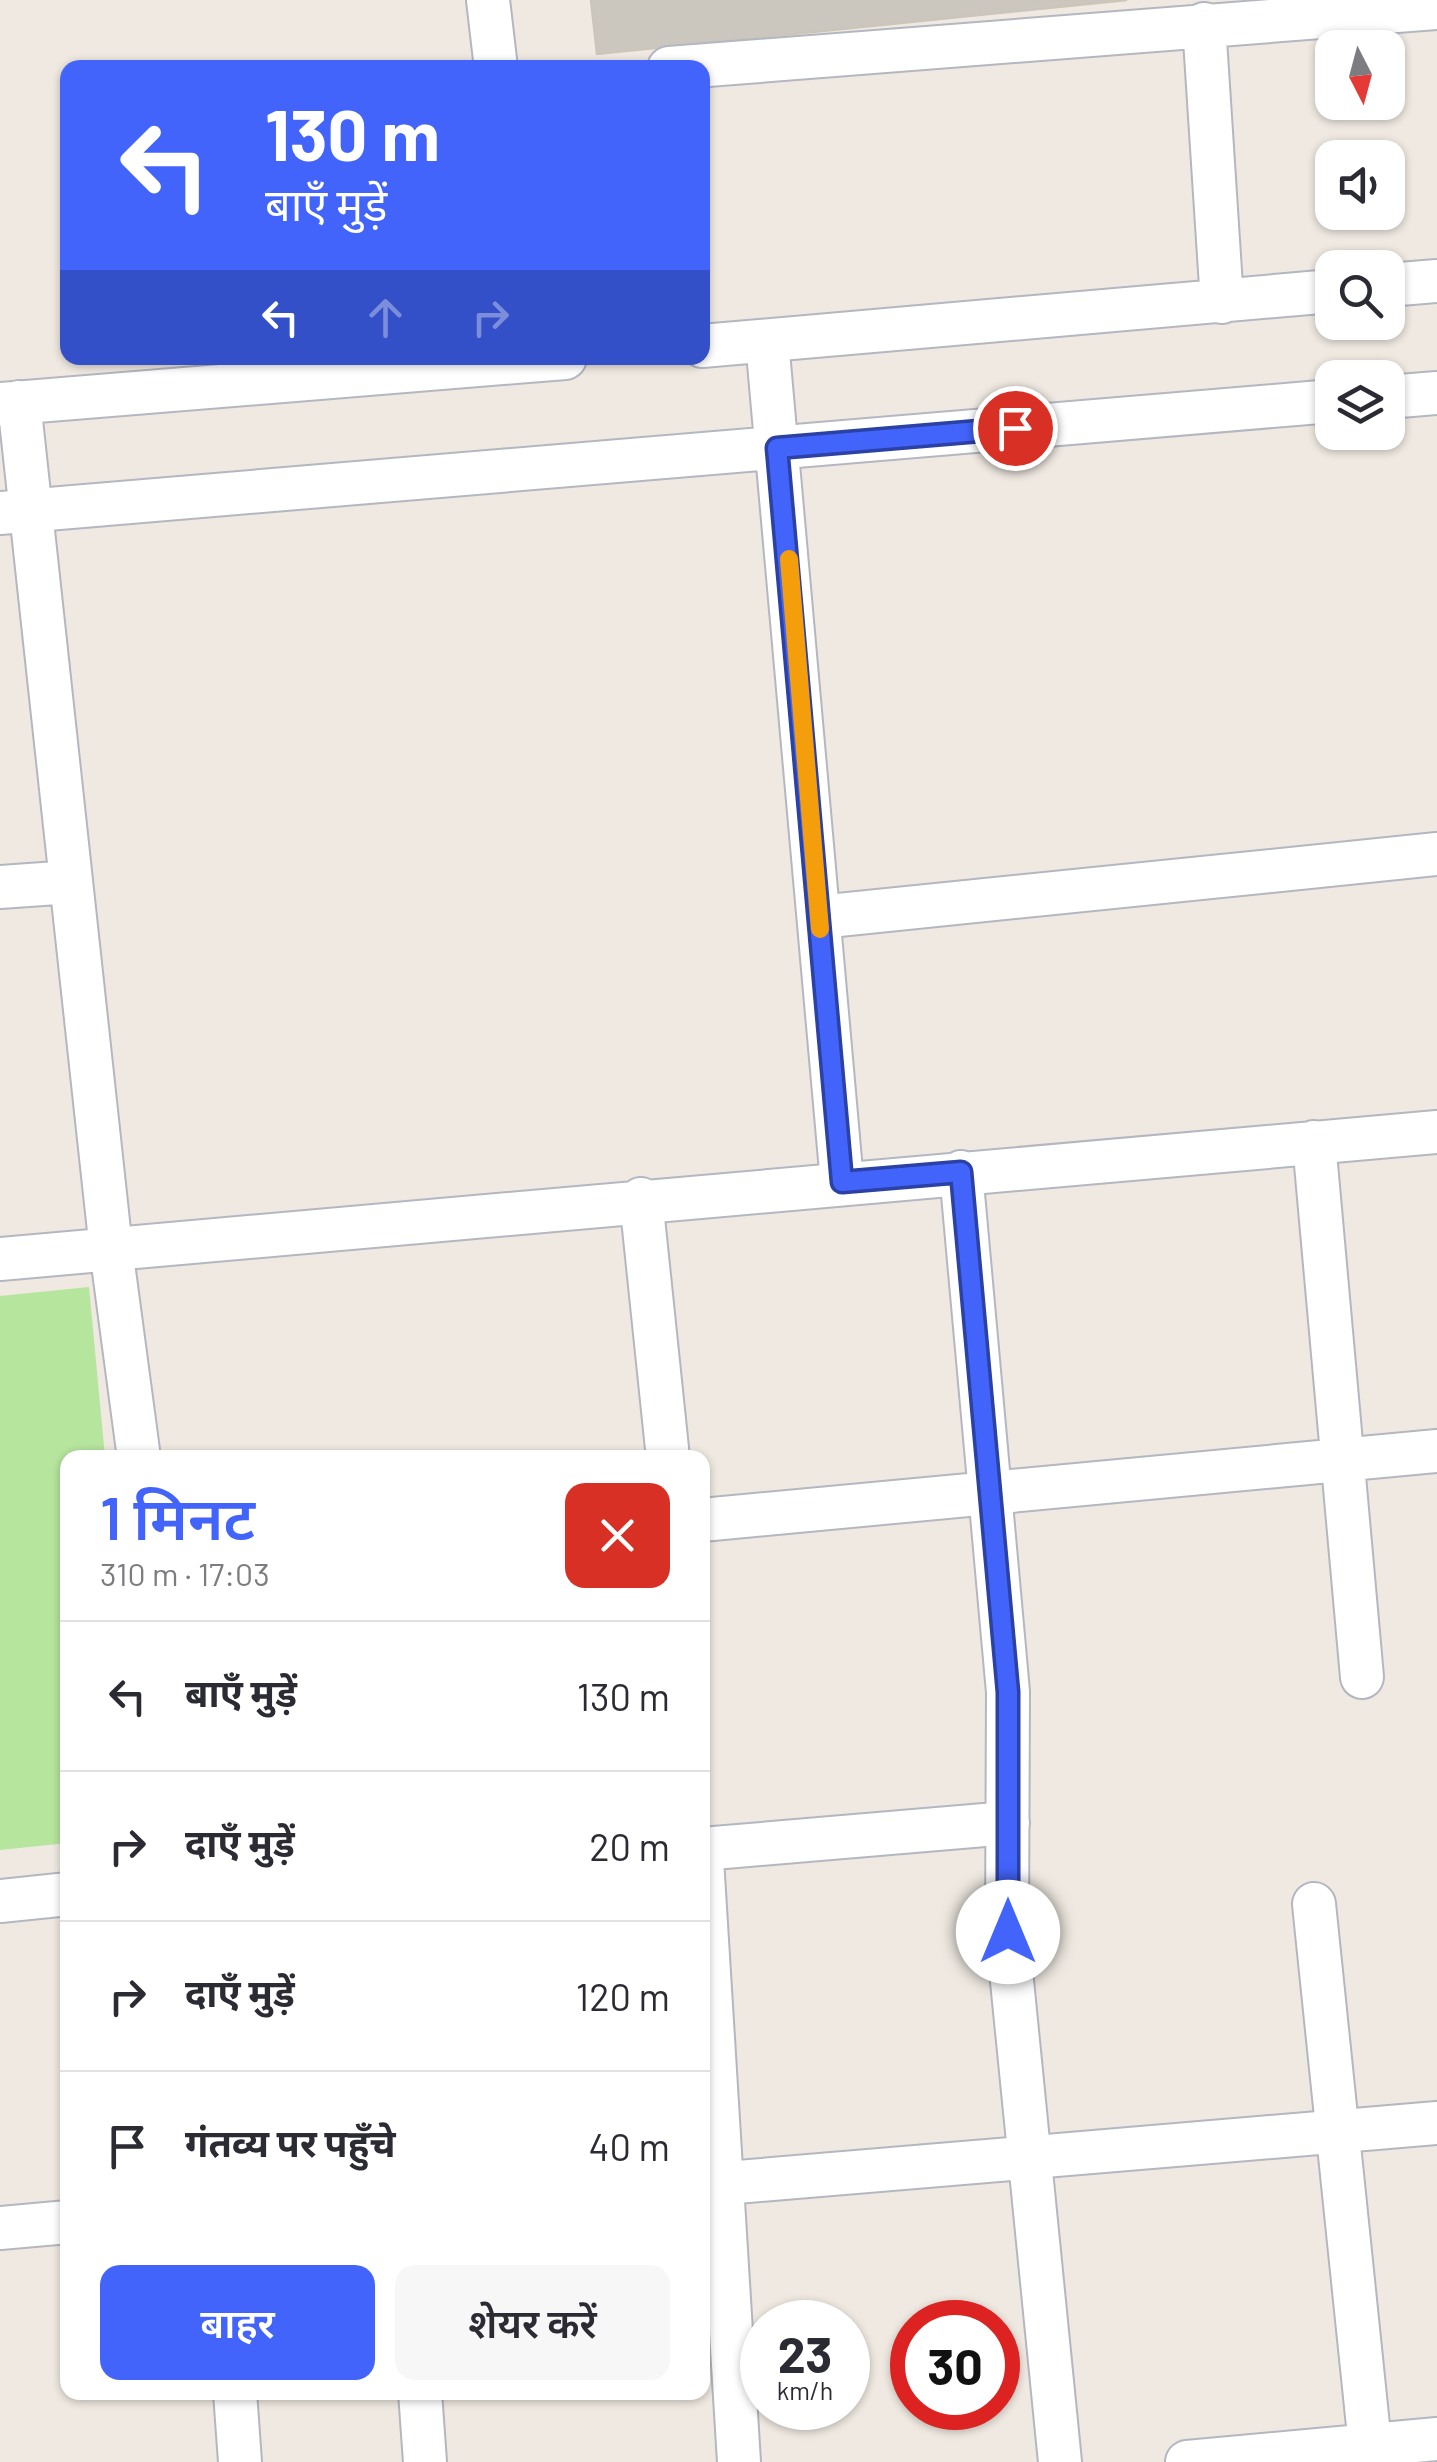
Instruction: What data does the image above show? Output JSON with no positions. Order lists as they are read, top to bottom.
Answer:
{
  "north": "bottom",
  "page": {
    "turn": ["130 m", "बाएँ मुड़ें"],
    "heading": ["1 मिनट", "310 m · 17:03"],
    "list": [
      {
        "name": "बाएँ मुड़ें",
        "value": "130 m"
      },
      {
        "name": "दाएँ मुड़ें",
        "value": "20 m"
      },
      {
        "name": "दाएँ मुड़ें",
        "value": "120 m"
      },
      {
        "name": "गंतव्य पर पहुँचे",
        "value": "40 m"
      }
    ],
    "buttons": ["बाहर", "शेयर करें"],
    "speed": "23 km/h",
    "limit": "30"
  }
}
